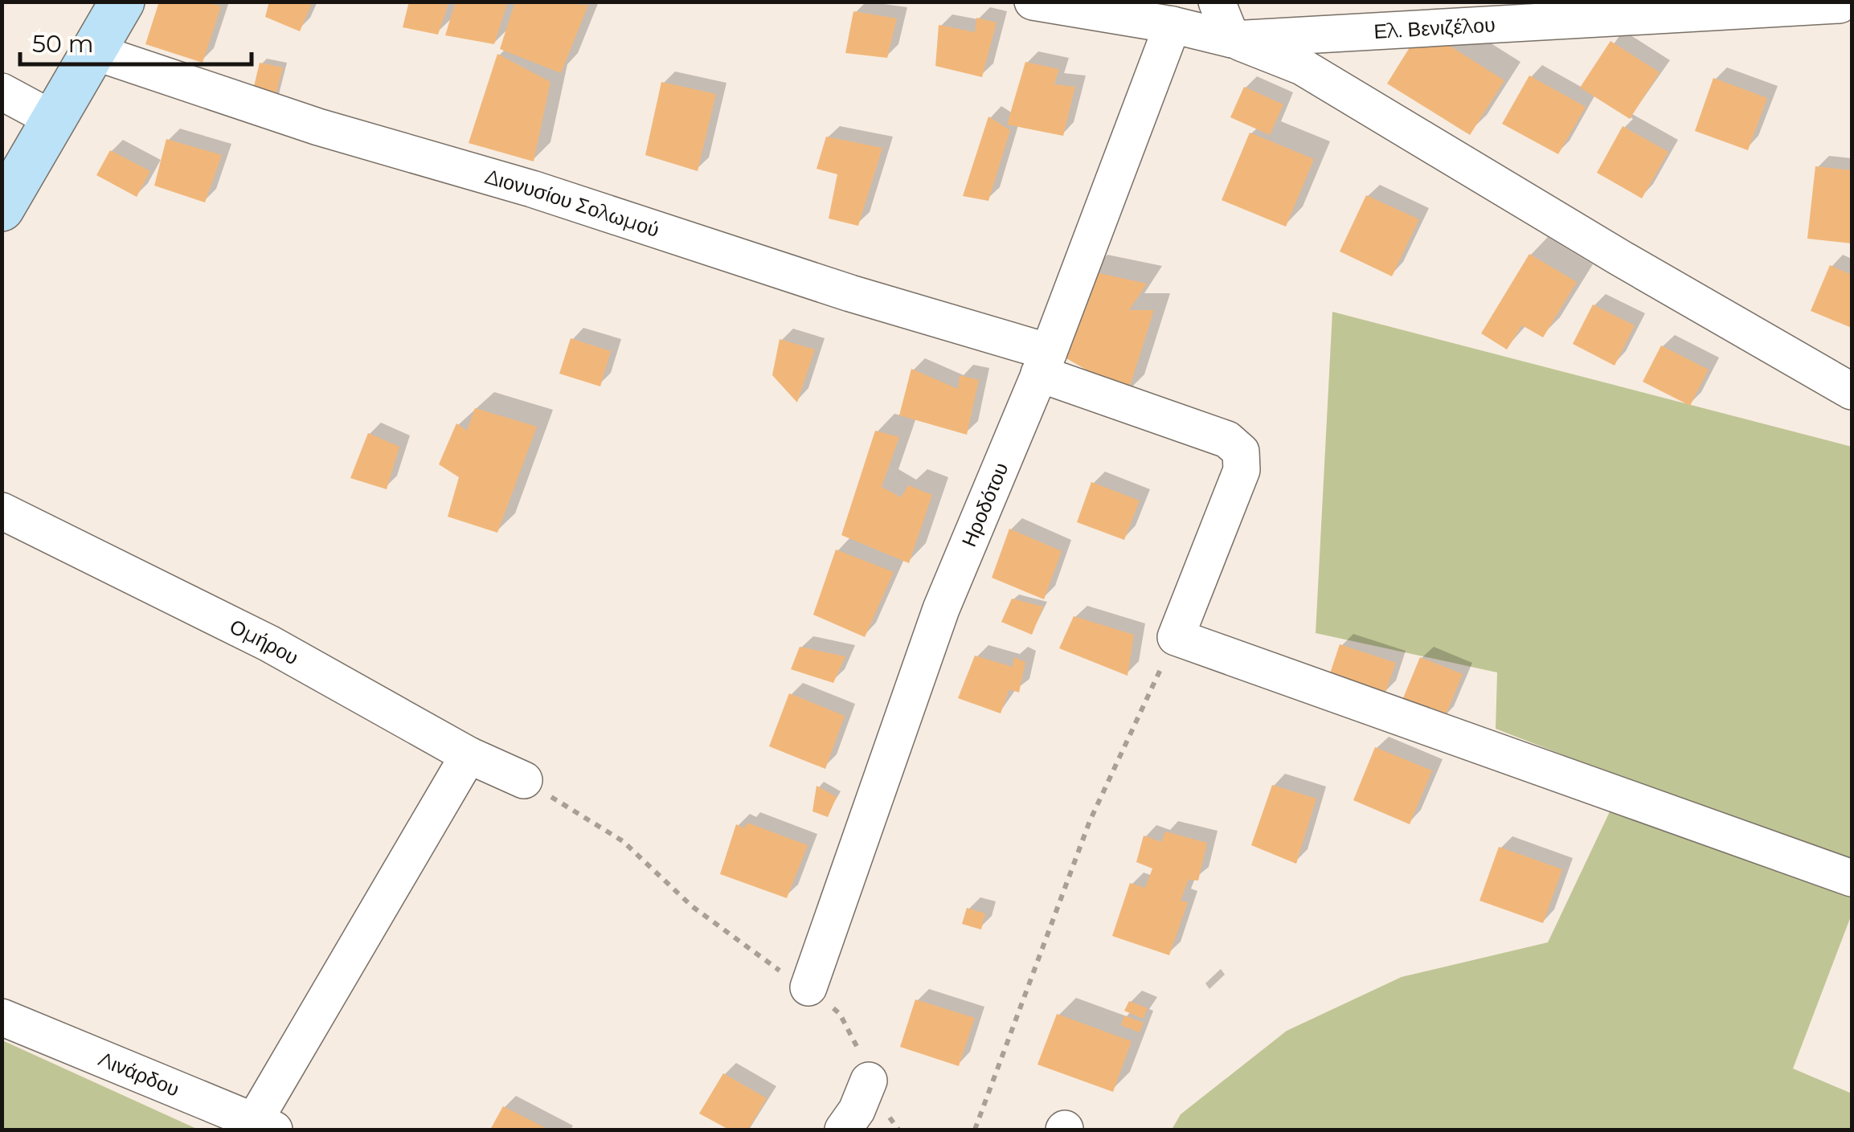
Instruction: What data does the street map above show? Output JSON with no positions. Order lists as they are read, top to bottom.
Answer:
{
  "streets": {
    "street": [
      "Ελ. Βενιζέλου",
      "Διονυσίου Σολωμού",
      "Ηροδότου",
      "Ομήρου",
      "Λινάρδου"
    ]
  },
  "crossings": [
    ["Ελ. Βενιζέλου", "Ηροδότου"],
    ["Διονυσίου Σολωμού", "Ηροδότου"]
  ],
  "scale_bar": "50 m"
}
